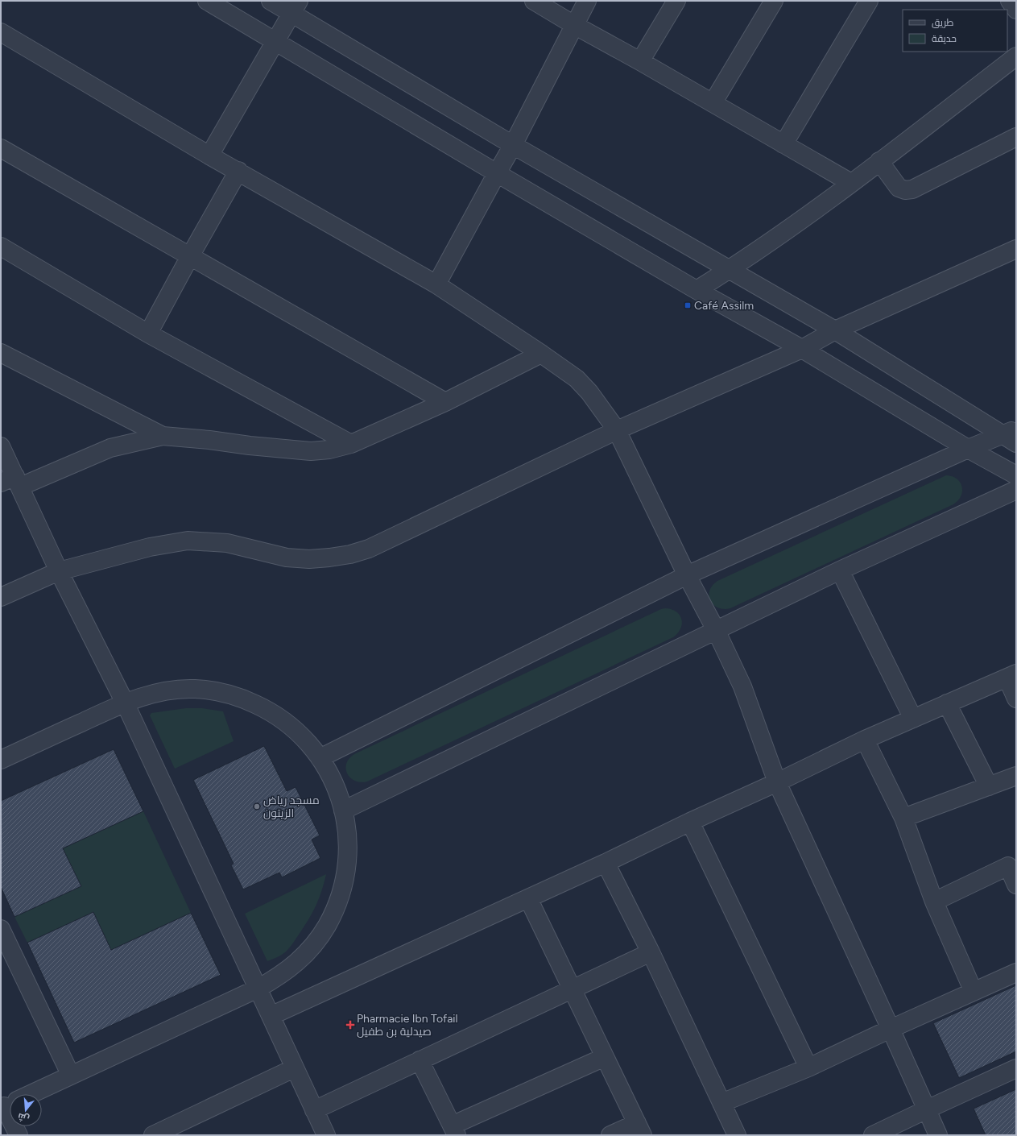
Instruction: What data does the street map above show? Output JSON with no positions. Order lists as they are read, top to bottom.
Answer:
{
  "places": {
    "transit": ["Café Assilm"],
    "other": ["مسجد رياض الزيتون"],
    "health": ["Pharmacie Ibn Tofail صيدلية بن طفيل"]
  },
  "legend": ["طريق", "حديقة"],
  "north": "bottom"
}
